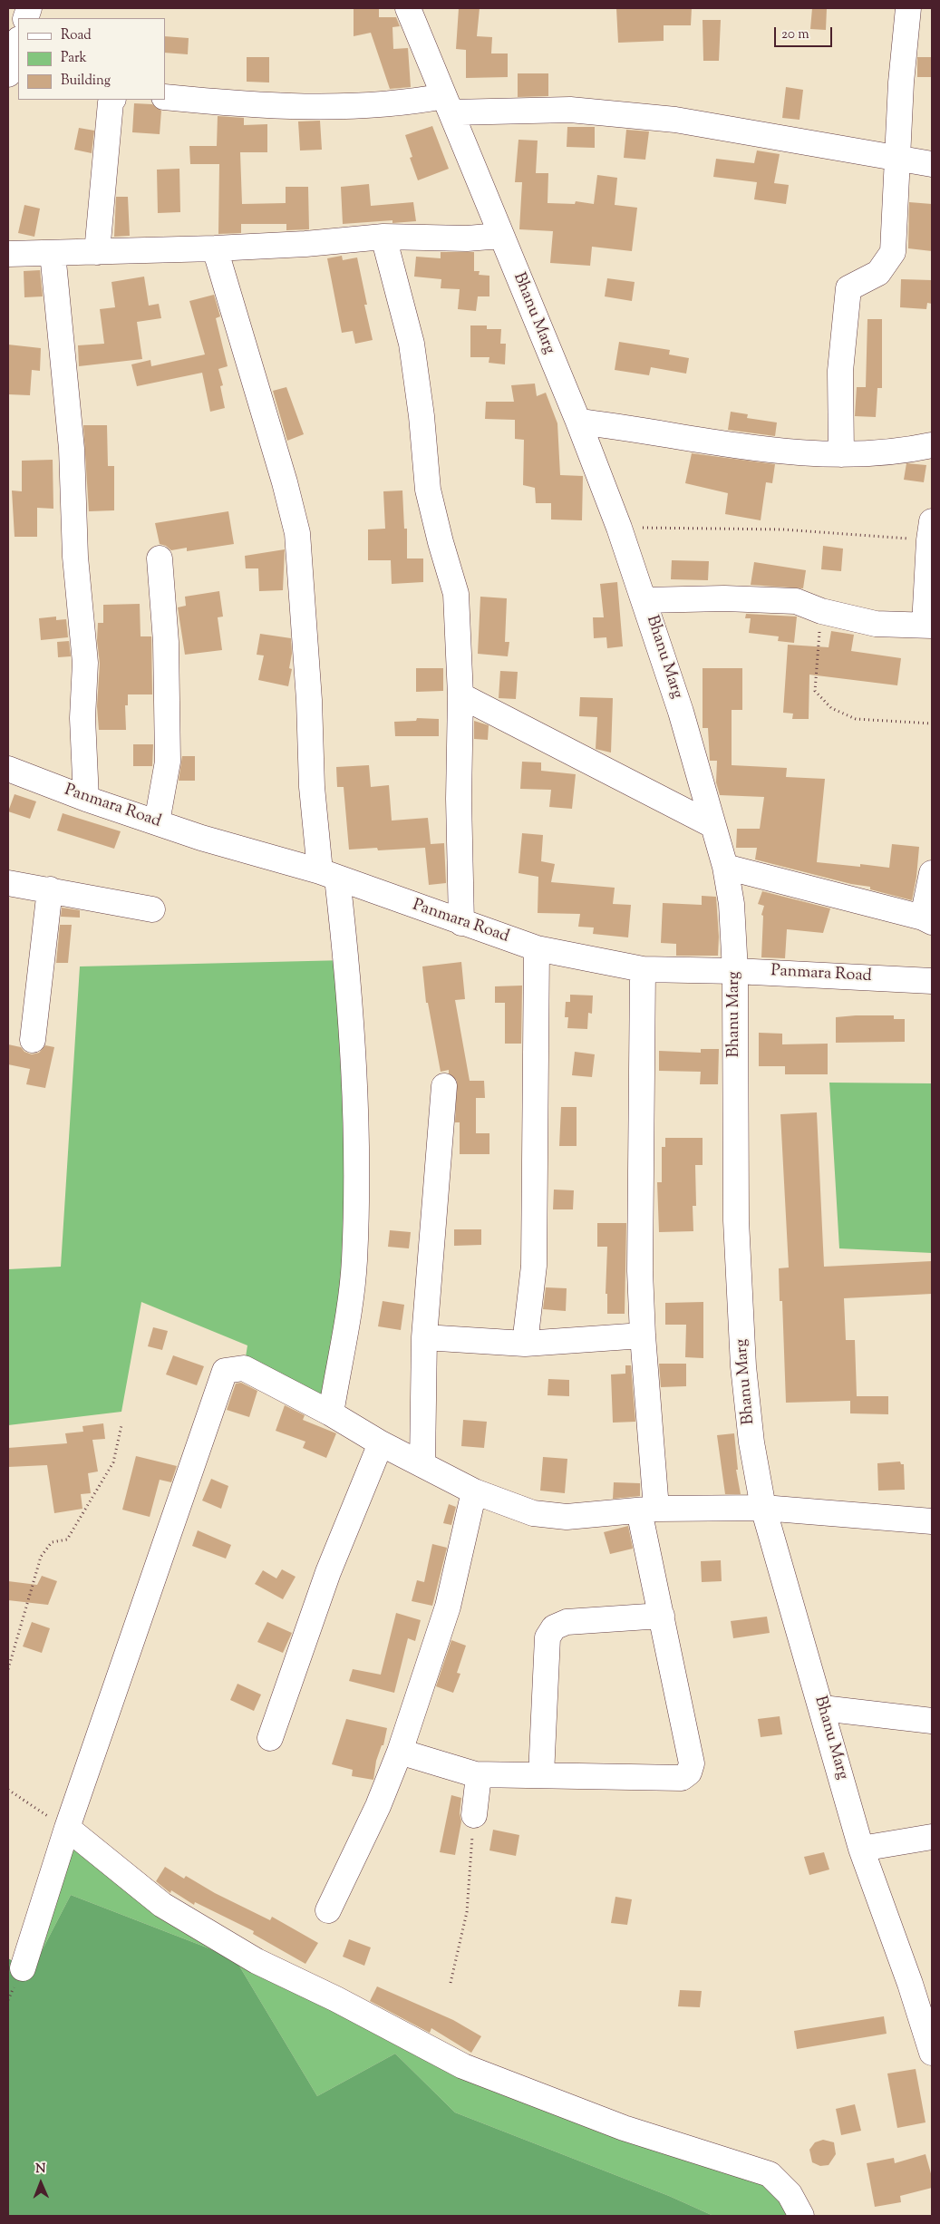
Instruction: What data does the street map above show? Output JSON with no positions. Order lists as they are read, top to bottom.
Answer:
{
  "streets": {
    "street": ["Bhanu Marg", "Panmara Road"]
  },
  "crossings": [
    ["Bhanu Marg", "Panmara Road"]
  ],
  "legend": ["Road", "Park", "Building"],
  "scale_bar": "20 m",
  "north": "top"
}
